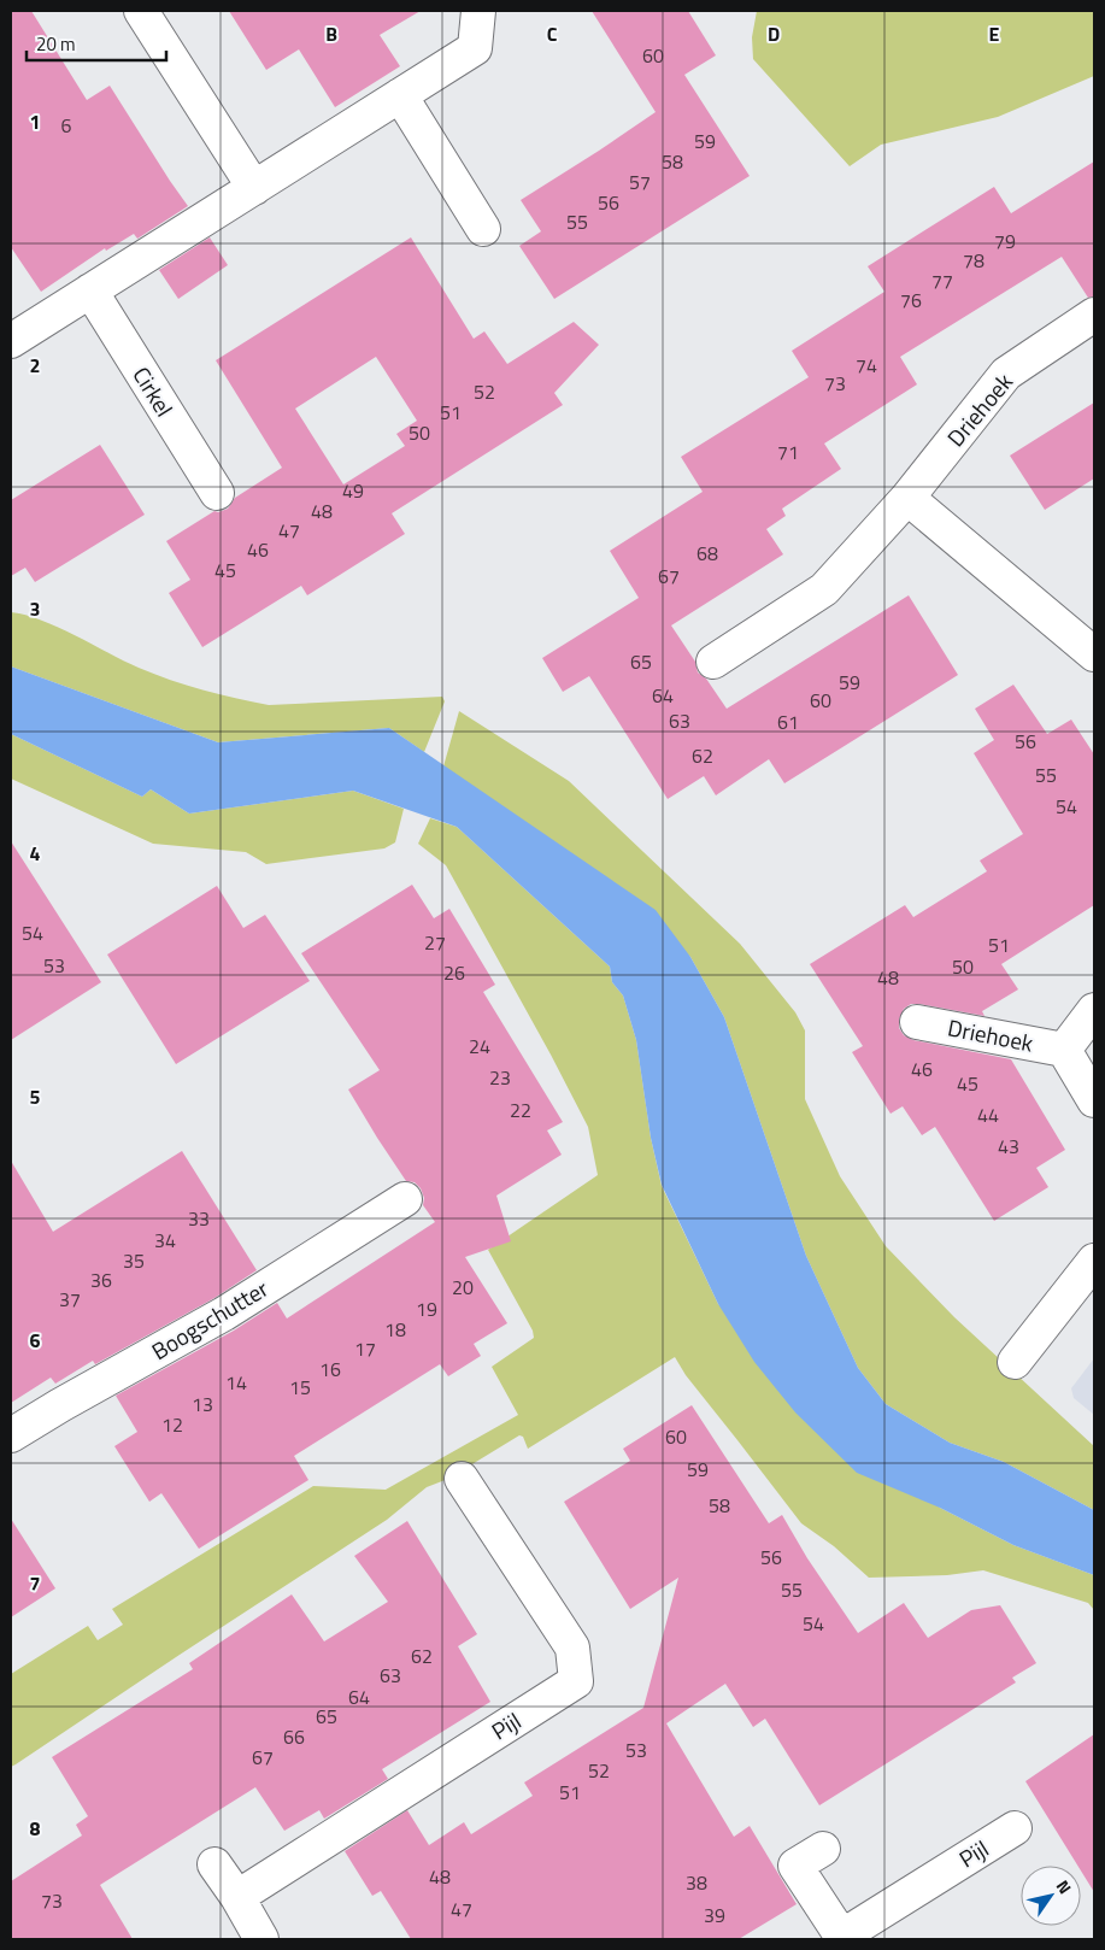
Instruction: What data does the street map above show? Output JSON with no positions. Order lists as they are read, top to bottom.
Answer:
{
  "streets": {
    "street": [
      "Cirkel",
      "Driehoek",
      "Boogschutter",
      "Pijl"
    ]
  },
  "house_numbers": [
    "60",
    "6",
    "59",
    "58",
    "57",
    "56",
    "55",
    "79",
    "78",
    "77",
    "76",
    "74",
    "73",
    "52",
    "51",
    "50",
    "71",
    "49",
    "48",
    "47",
    "46",
    "68",
    "45",
    "67",
    "65",
    "59",
    "64",
    "60",
    "63",
    "61",
    "56",
    "62",
    "55",
    "54",
    "54",
    "27",
    "51",
    "53",
    "50",
    "26",
    "48",
    "24",
    "46",
    "23",
    "45",
    "22",
    "44",
    "43",
    "33",
    "34",
    "35",
    "36",
    "20",
    "37",
    "19",
    "18",
    "17",
    "16",
    "14",
    "15",
    "13",
    "12",
    "60",
    "59",
    "58",
    "56",
    "55",
    "54",
    "62",
    "63",
    "64",
    "65",
    "66",
    "53",
    "67",
    "52",
    "51",
    "48",
    "38",
    "73",
    "47",
    "39"
  ],
  "scale_bar": "20 m",
  "north": "top right",
  "grid": {
    "columns": [
      "B",
      "C",
      "D",
      "E"
    ],
    "rows": [
      "1",
      "2",
      "3",
      "4",
      "5",
      "6",
      "7",
      "8"
    ]
  }
}
